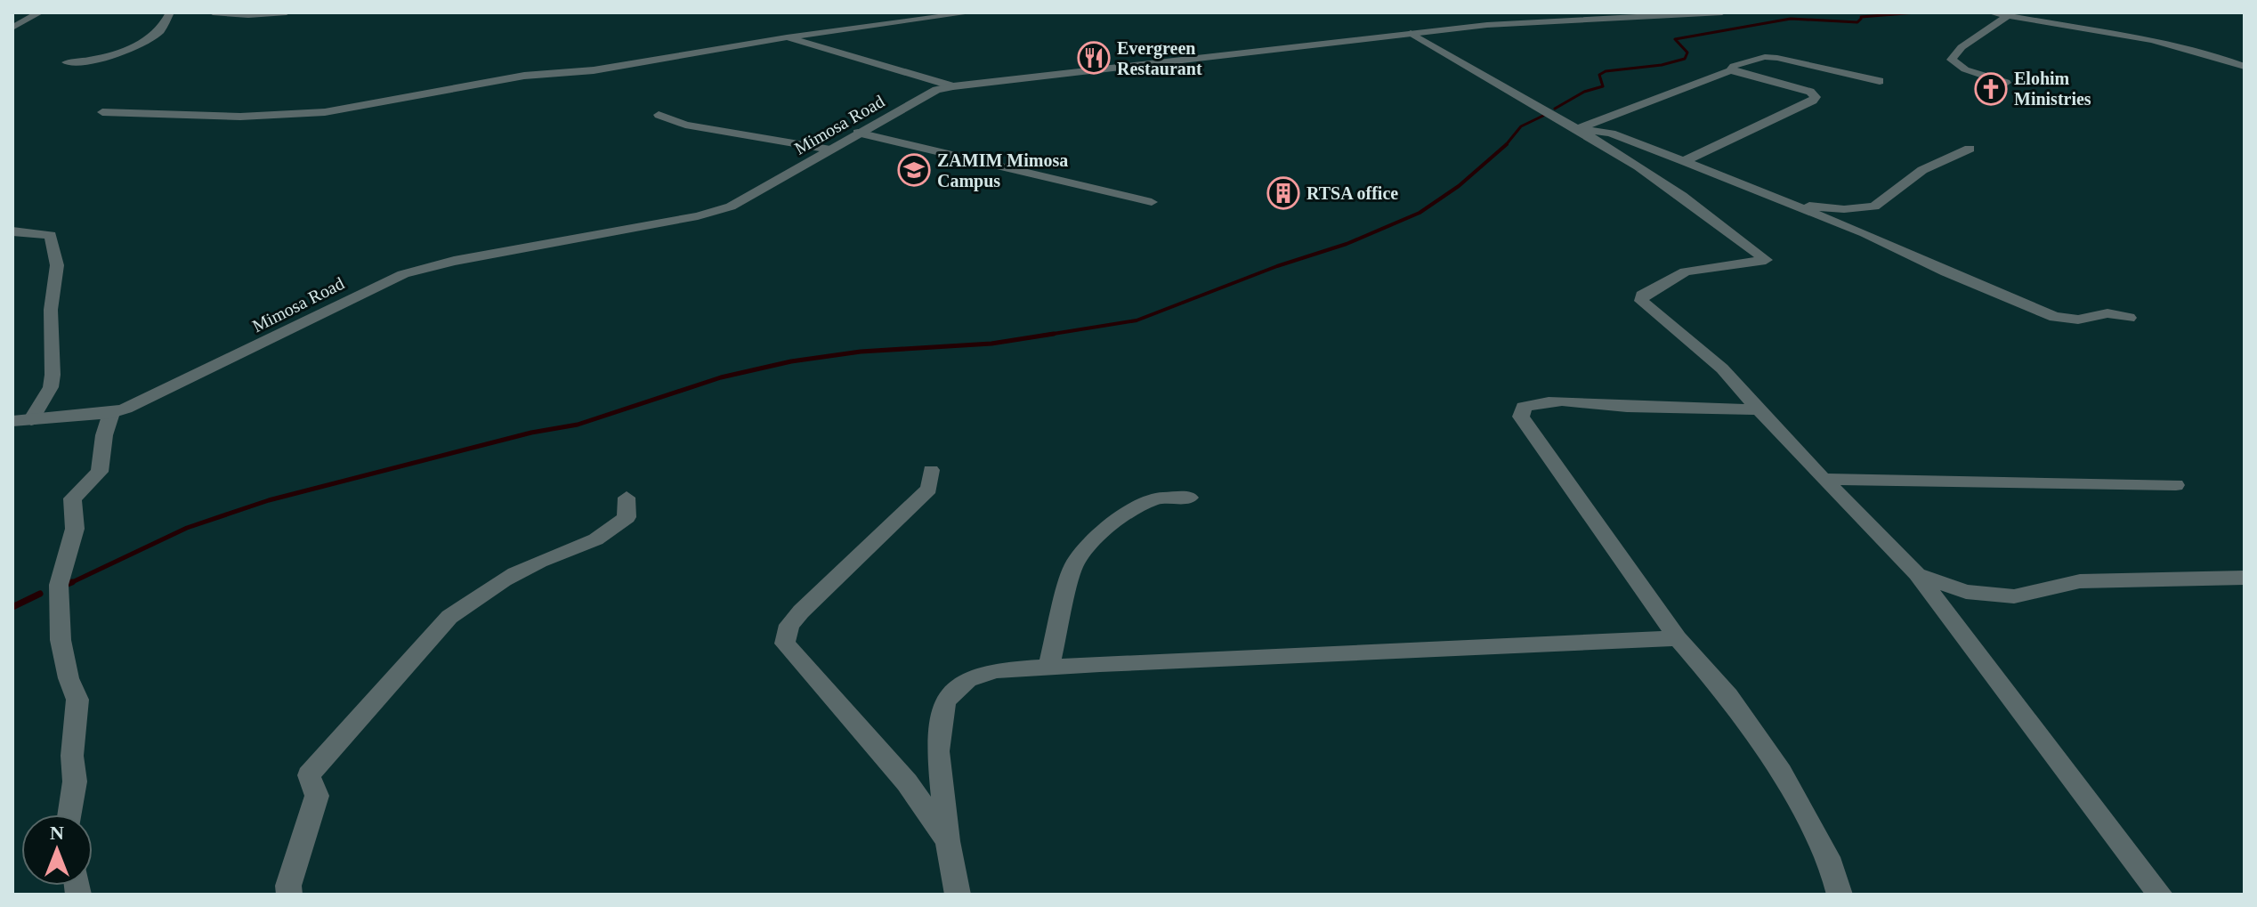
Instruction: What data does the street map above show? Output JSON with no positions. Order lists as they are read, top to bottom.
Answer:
{
  "streets": {
    "street": ["Mimosa Road"]
  },
  "places": {
    "restaurant": ["Evergreen Restaurant"],
    "church": ["Elohim Ministries"],
    "school or university": ["ZAMIM Mimosa Campus"],
    "building": ["RTSA office"]
  },
  "north": "top"
}
